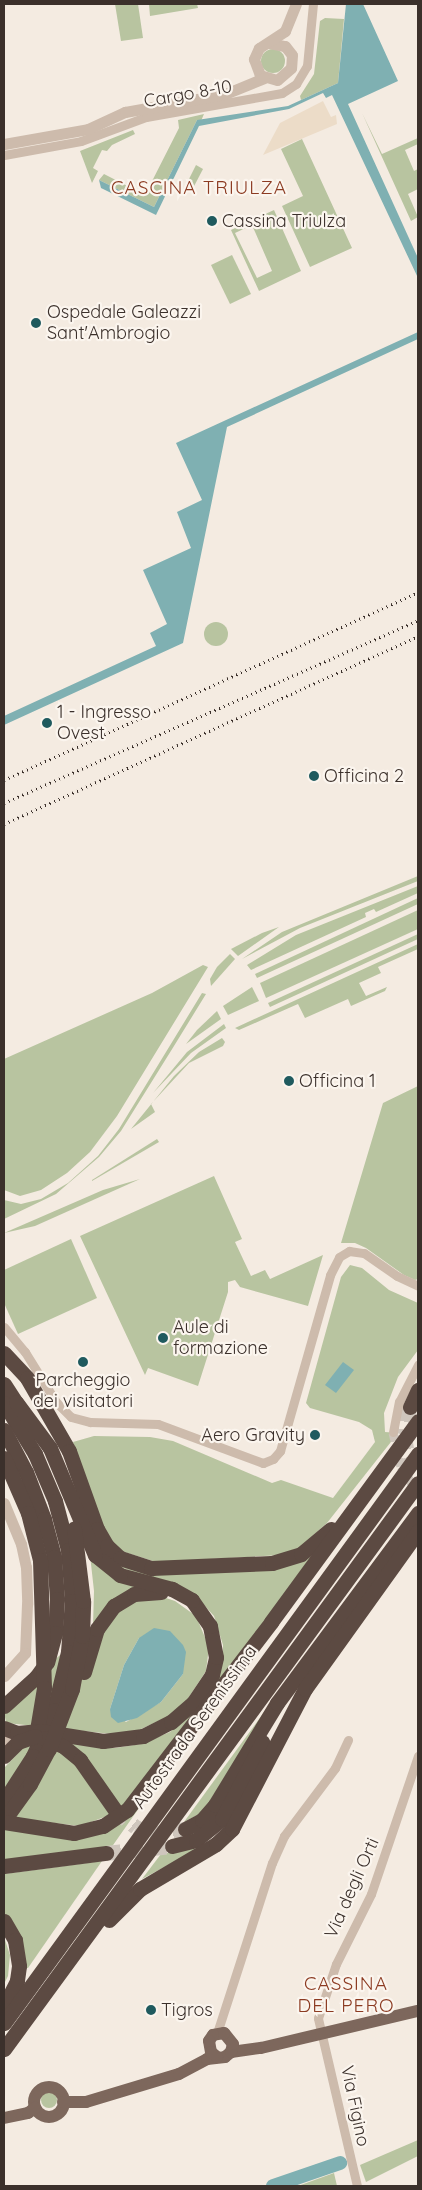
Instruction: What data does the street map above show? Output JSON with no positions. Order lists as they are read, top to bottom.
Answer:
{
  "streets": {
    "highway": ["Autostrada Serenissima"],
    "street": ["Cargo 8-10", "Via degli Orti", "Via Figino"]
  },
  "crossings": [
    ["Via degli Orti", "Via Figino"]
  ],
  "districts": ["CASCINA TRIULZA", "CASSINA DEL PERO"],
  "places": [
    "Cassina Triulza",
    "Ospedale Galeazzi Sant'Ambrogio",
    "1 - Ingresso Ovest",
    "Officina 2",
    "Officina 1",
    "Aule di formazione",
    "Parcheggio dei visitatori",
    "Aero Gravity",
    "Tigros"
  ]
}
